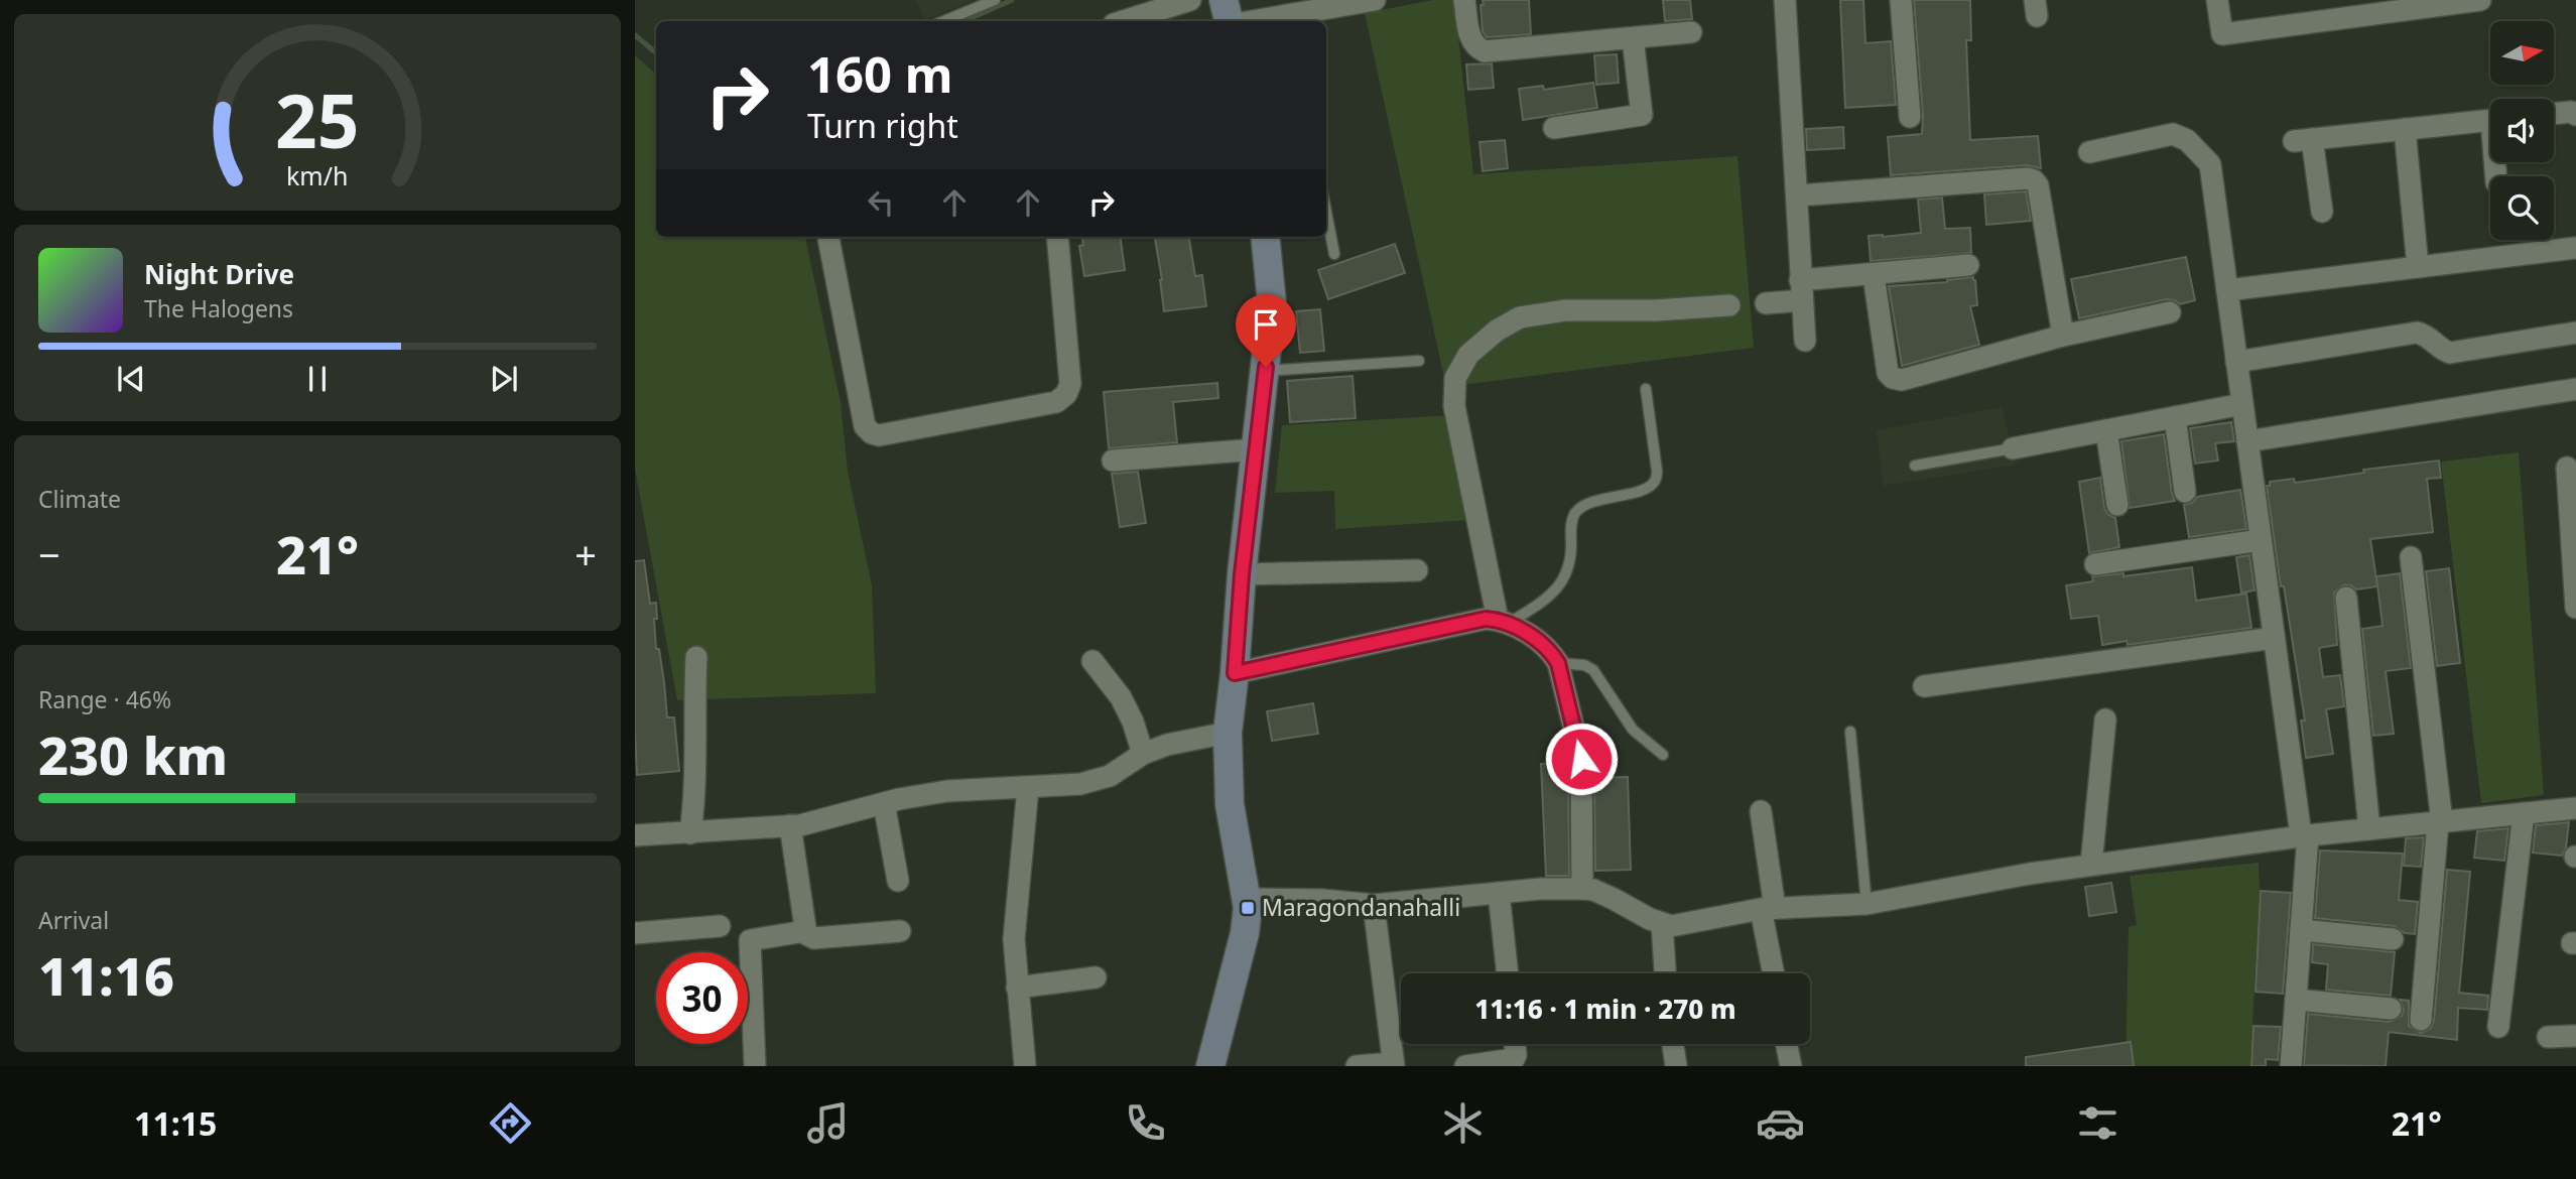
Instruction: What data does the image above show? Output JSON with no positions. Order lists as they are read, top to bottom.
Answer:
{
  "places": {
    "transit": ["Maragondanahalli"]
  },
  "north": "right",
  "page": {
    "turn": ["160 m", "Turn right"],
    "song": ["Night Drive", "The Halogens"],
    "tile": [
      "Climate",
      ["Range · 46%", "230 km"],
      ["Arrival", "11:16"]
    ],
    "heat": ["−", "21°", "+"],
    "limit": "30",
    "trip": "11:16 · 1 min · 270 m",
    "tabs": ["11:15", "21°"],
    "gauge": ["25", "km/h"]
  }
}
